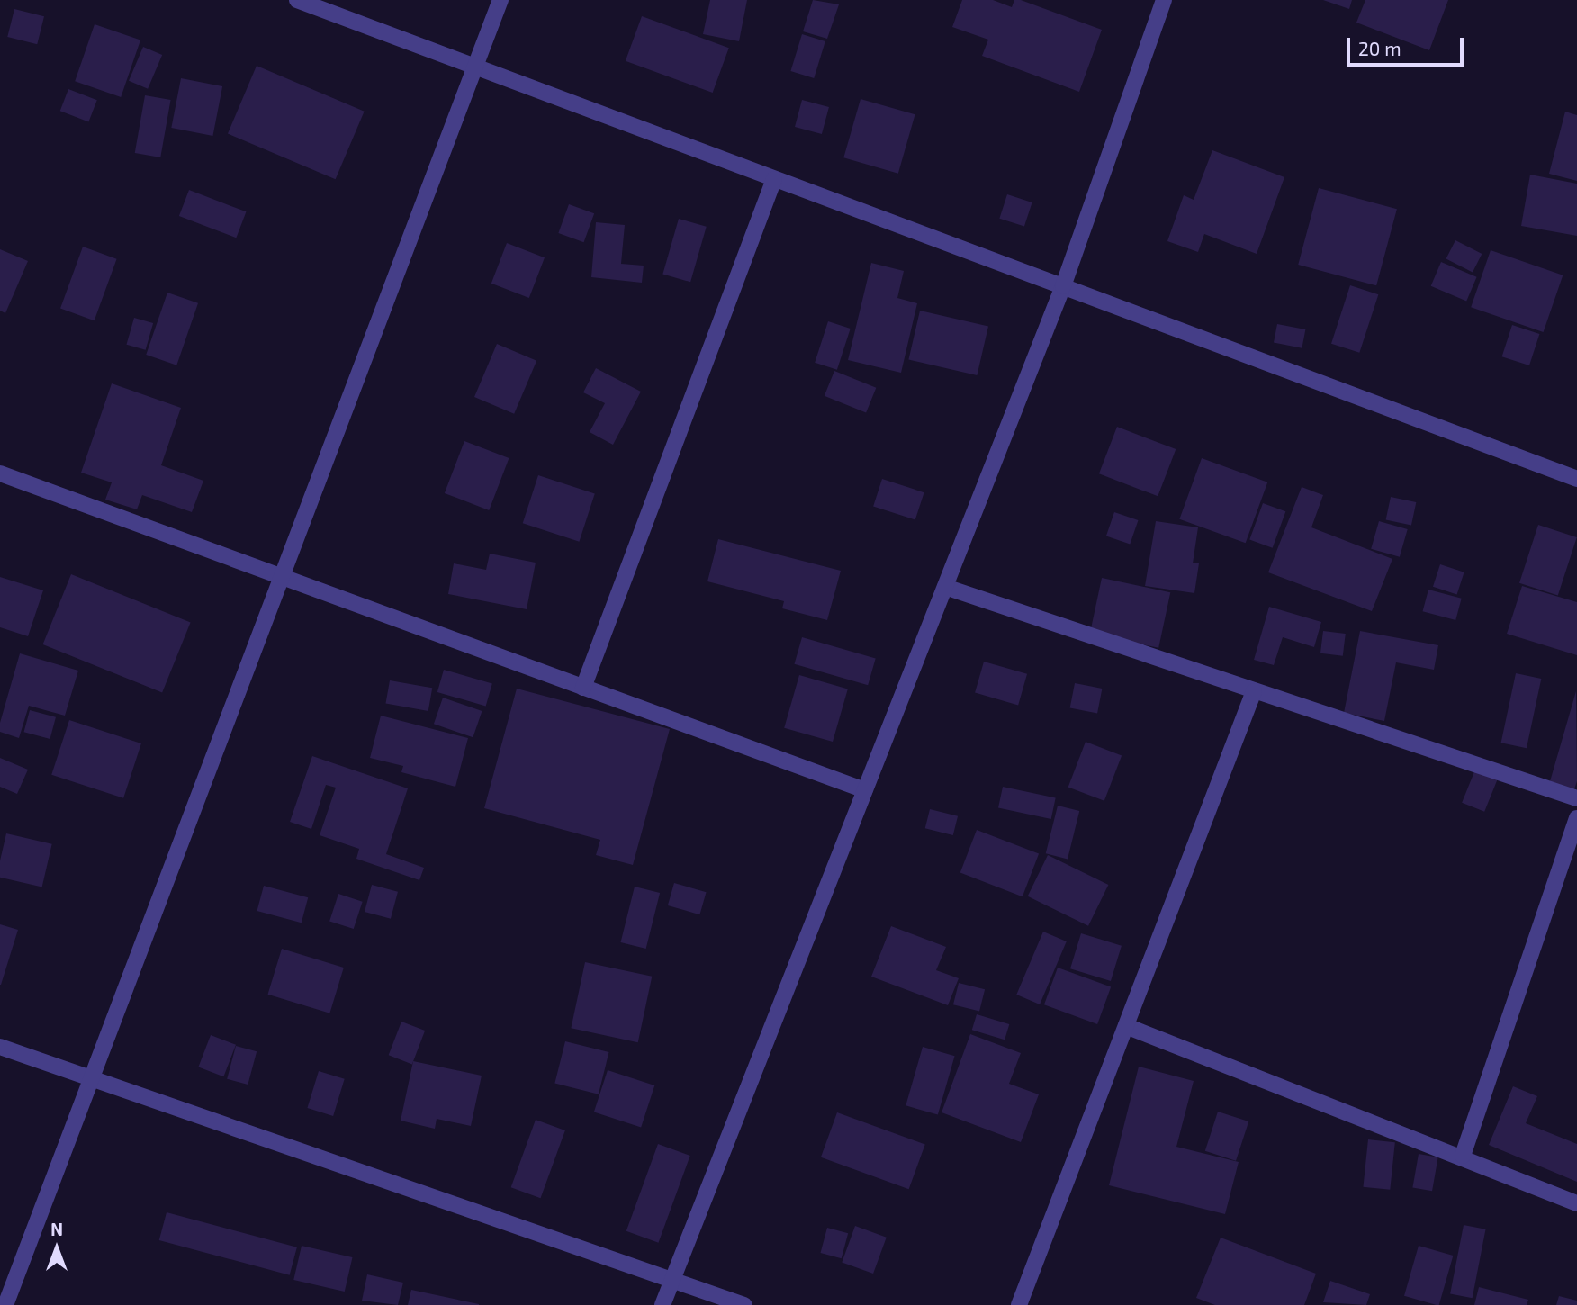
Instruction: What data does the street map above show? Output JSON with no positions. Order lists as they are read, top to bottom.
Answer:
{
  "scale_bar": "20 m",
  "north": "top"
}
